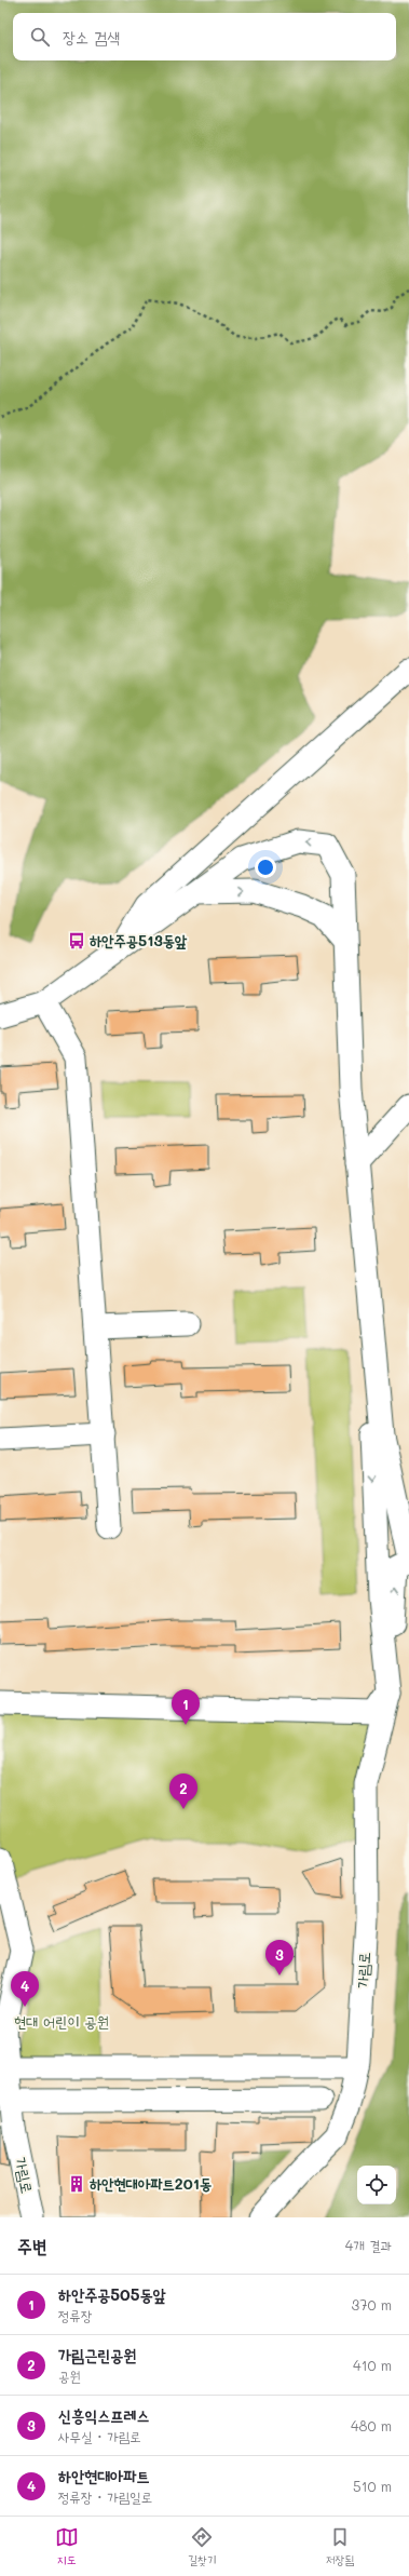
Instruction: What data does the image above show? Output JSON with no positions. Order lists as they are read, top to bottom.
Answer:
{
  "streets": {
    "street": ["가림로"]
  },
  "parks": ["현대 어린이 공원"],
  "places": {
    "bus stop": ["하안주공513동앞"],
    "building": ["하안현대아파트201동"]
  },
  "page": {
    "search": "장소 검색",
    "pins": [
      "1",
      "2",
      "3",
      "4"
    ],
    "heading": ["주변", "4개 결과"],
    "list": [
      {
        "mark": "1",
        "name": "하안주공505동앞",
        "note": "정류장",
        "value": "370 m"
      },
      {
        "mark": "2",
        "name": "가림근린공원",
        "note": "공원",
        "value": "410 m"
      },
      {
        "mark": "3",
        "name": "신흥익스프레스",
        "note": "사무실 · 가림로",
        "value": "480 m"
      },
      {
        "mark": "4",
        "name": "하안현대아파트",
        "note": "정류장 · 가림일로",
        "value": "510 m"
      }
    ],
    "nav": ["지도", "길찾기", "저장됨"]
  }
}
